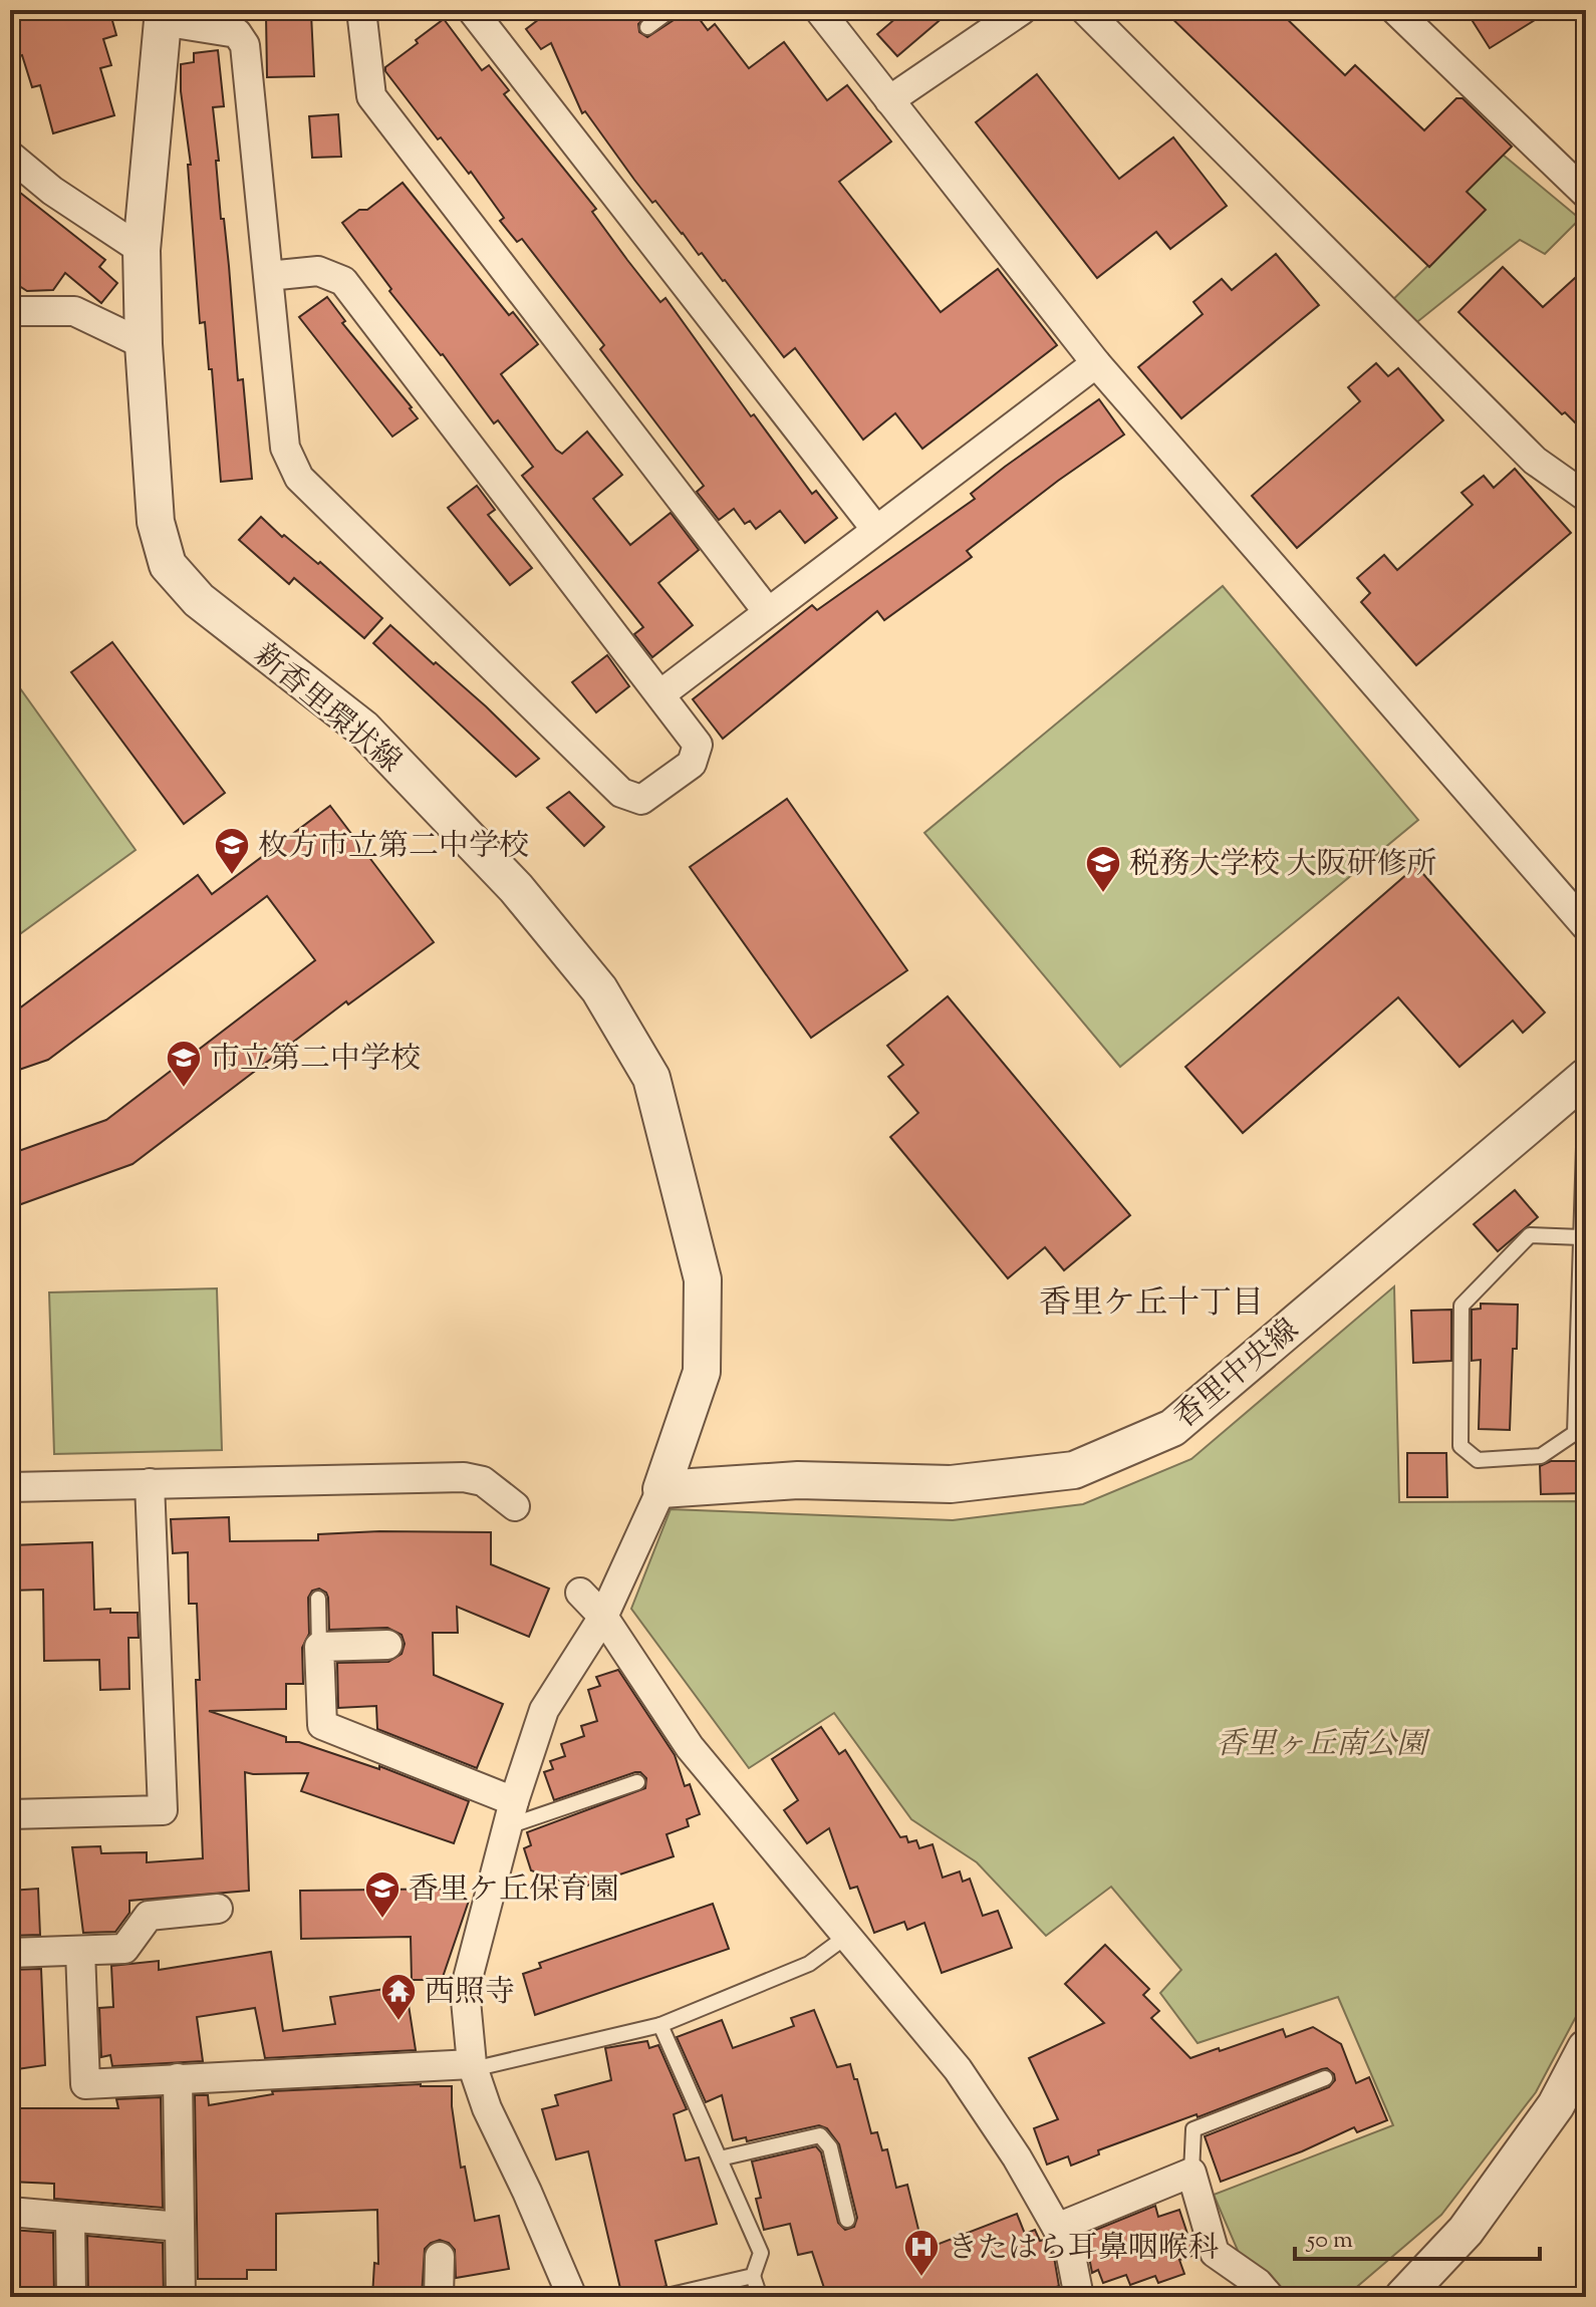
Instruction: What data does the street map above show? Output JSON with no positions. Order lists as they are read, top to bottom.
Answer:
{
  "streets": {
    "street": ["新香里環状線", "香里中央線"]
  },
  "crossings": [
    ["新香里環状線", "香里中央線"]
  ],
  "districts": ["香里ケ丘十丁目"],
  "parks": ["香里ヶ丘南公園"],
  "places": {
    "school or university": [
      "枚方市立第二中学校",
      "税務大学校 大阪研修所",
      "市立第二中学校",
      "香里ケ丘保育園"
    ],
    "temple": ["西照寺"],
    "hospital": ["きたはら耳鼻咽喉科"]
  },
  "scale_bar": "50 m"
}
